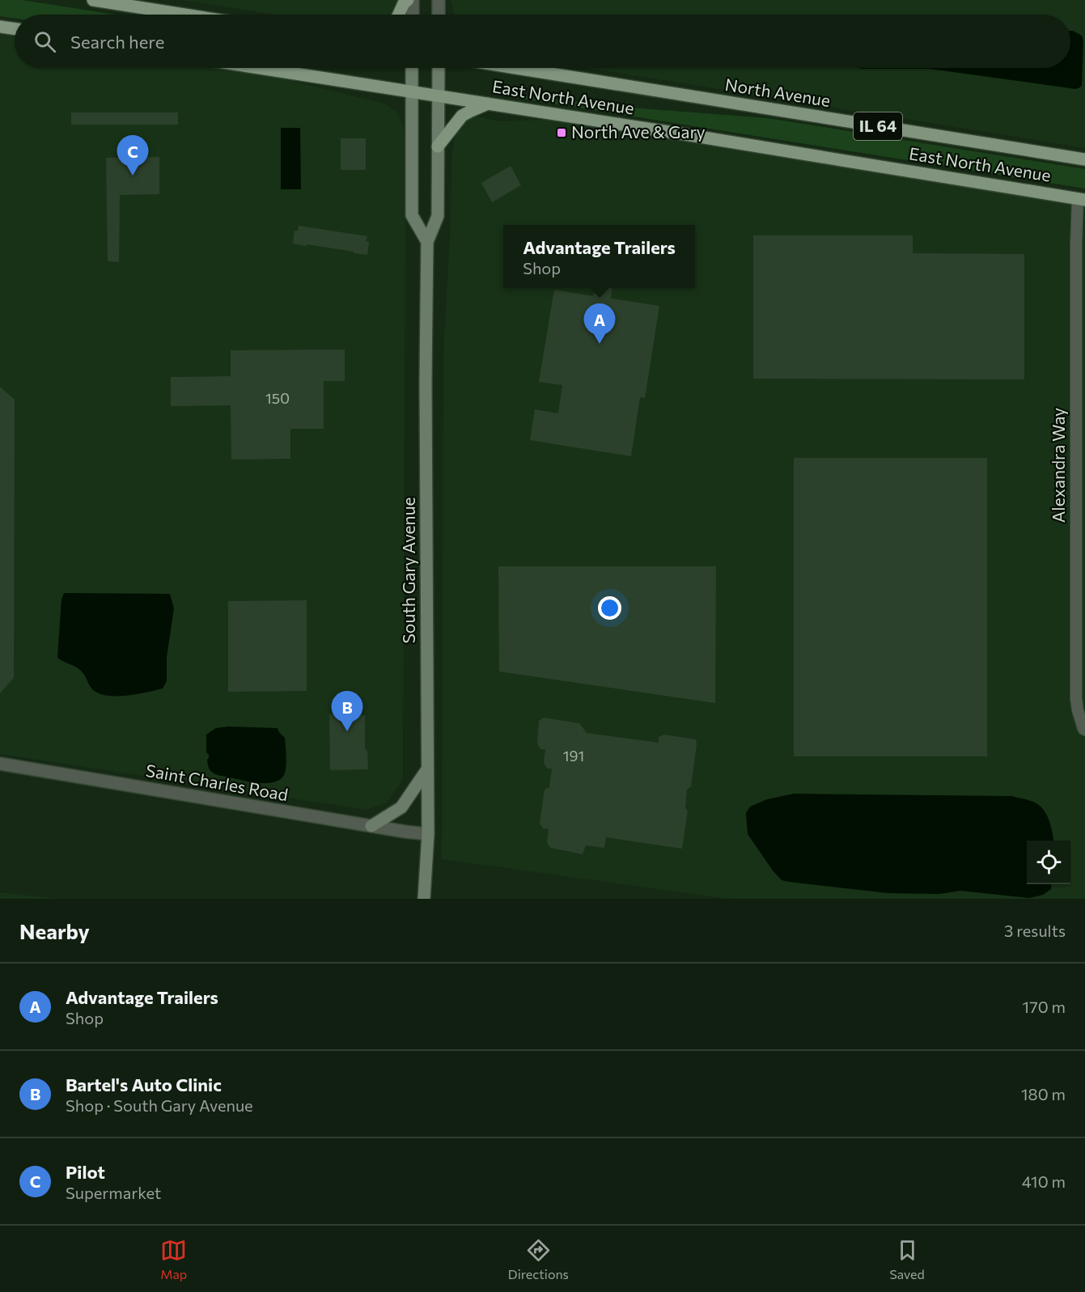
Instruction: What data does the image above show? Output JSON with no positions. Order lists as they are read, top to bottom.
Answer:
{
  "streets": {
    "main road": [
      "North Avenue",
      "East North Avenue",
      "IL 64",
      "South Gary Avenue"
    ],
    "street": ["Alexandra Way", "Saint Charles Road"]
  },
  "crossings": [
    ["East North Avenue", "IL 64"],
    ["East North Avenue", "Alexandra Way"],
    ["East North Avenue", "South Gary Avenue"],
    ["IL 64", "South Gary Avenue"],
    ["South Gary Avenue", "Saint Charles Road"]
  ],
  "places": {
    "transit": ["North Ave & Gary"]
  },
  "house_numbers": ["150", "191"],
  "page": {
    "search": "Search here",
    "pins": ["C", "A", "B"],
    "popup": ["Advantage Trailers", "Shop"],
    "heading": ["Nearby", "3 results"],
    "list": [
      {
        "mark": "A",
        "name": "Advantage Trailers",
        "note": "Shop",
        "value": "170 m"
      },
      {
        "mark": "B",
        "name": "Bartel's Auto Clinic",
        "note": "Shop · South Gary Avenue",
        "value": "180 m"
      },
      {
        "mark": "C",
        "name": "Pilot",
        "note": "Supermarket",
        "value": "410 m"
      }
    ],
    "nav": ["Map", "Directions", "Saved"]
  }
}
